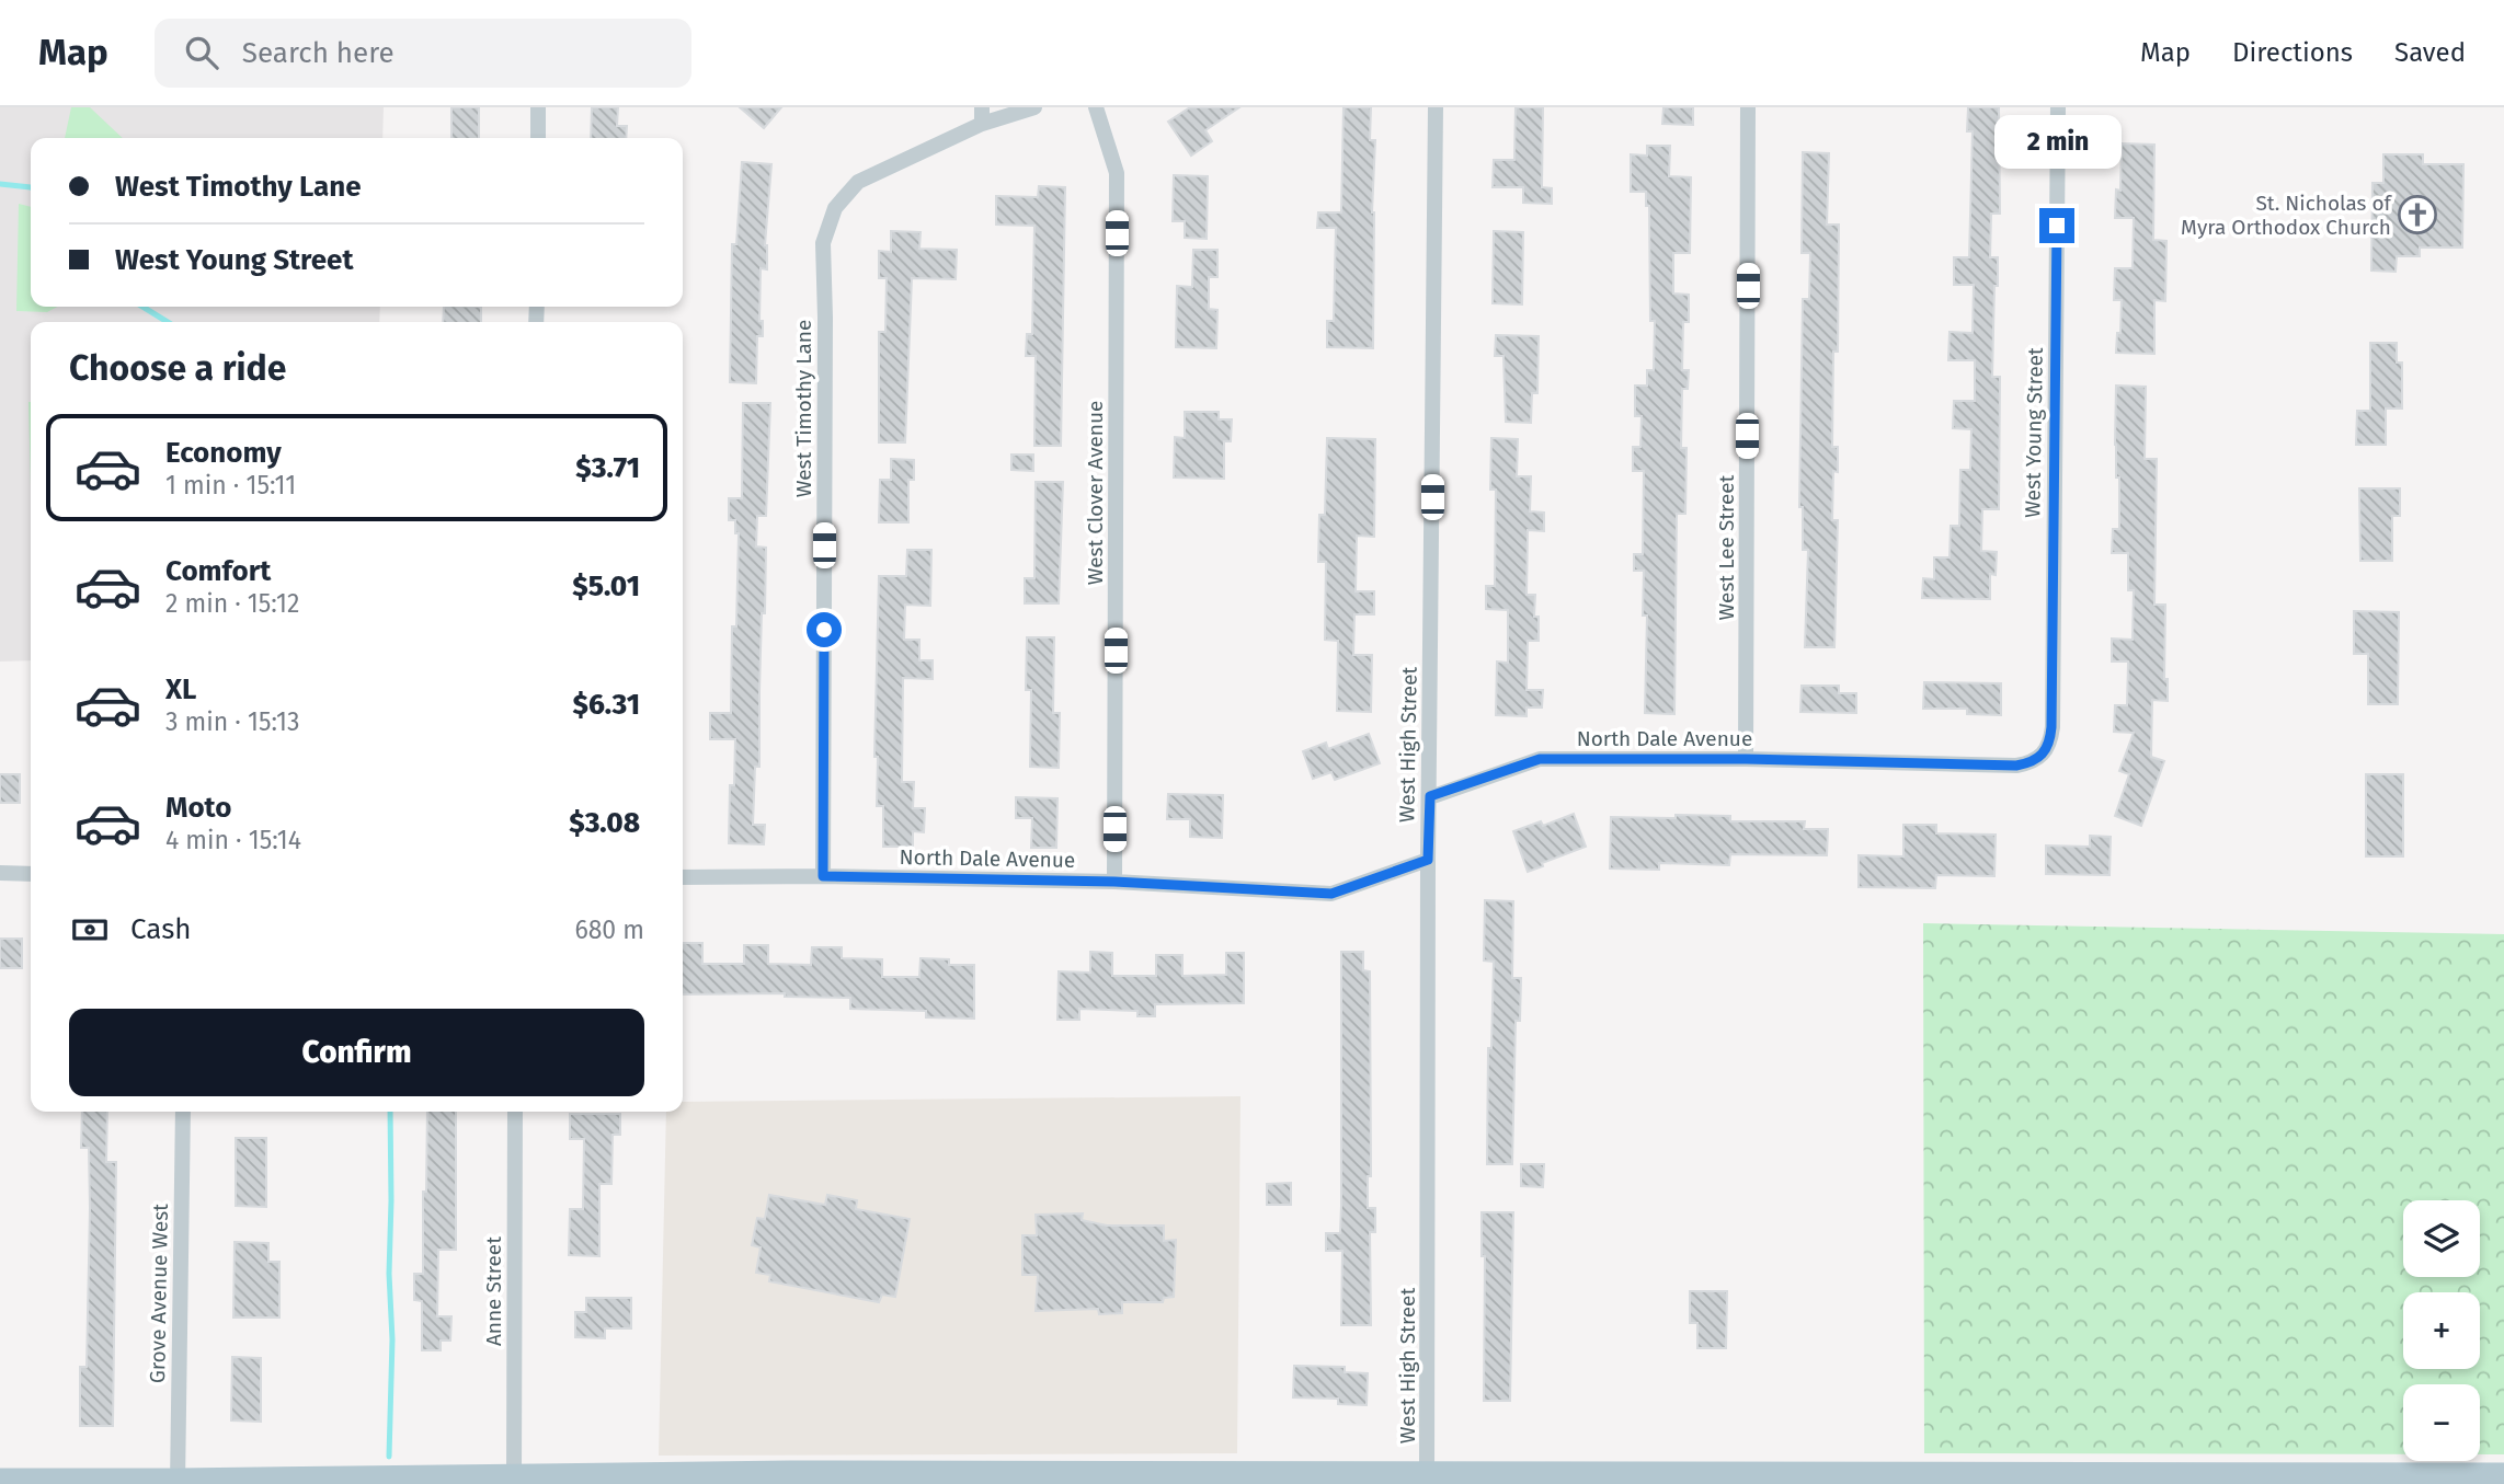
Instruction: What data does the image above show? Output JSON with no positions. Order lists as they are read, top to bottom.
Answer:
{
  "streets": {
    "street": [
      "West Timothy Lane",
      "West Young Street",
      "West Clover Avenue",
      "West Lee Street",
      "North Dale Avenue",
      "West High Street",
      "Anne Street",
      "Grove Avenue West"
    ]
  },
  "crossings": [
    ["West Timothy Lane", "North Dale Avenue"],
    ["West Young Street", "North Dale Avenue"],
    ["West Clover Avenue", "North Dale Avenue"],
    ["West Lee Street", "North Dale Avenue"],
    ["North Dale Avenue", "West High Street"]
  ],
  "places": {
    "church": ["St. Nicholas of Myra Orthodox Church"]
  },
  "page": {
    "header": "Map",
    "search": "Search here",
    "nav": ["Map", "Directions", "Saved"],
    "bubble": "2 min",
    "banner": ["West Timothy Lane", "West Young Street"],
    "heading": "Choose a ride",
    "list": [
      {
        "name": "Economy",
        "note": "1 min · 15:11",
        "value": "$3.71"
      },
      {
        "name": "Comfort",
        "note": "2 min · 15:12",
        "value": "$5.01"
      },
      {
        "name": "XL",
        "note": "3 min · 15:13",
        "value": "$6.31"
      },
      {
        "name": "Moto",
        "note": "4 min · 15:14",
        "value": "$3.08"
      }
    ],
    "pay": ["Cash", "680 m"],
    "buttons": "Confirm",
    "map_buttons": ["+", "−"]
  }
}
